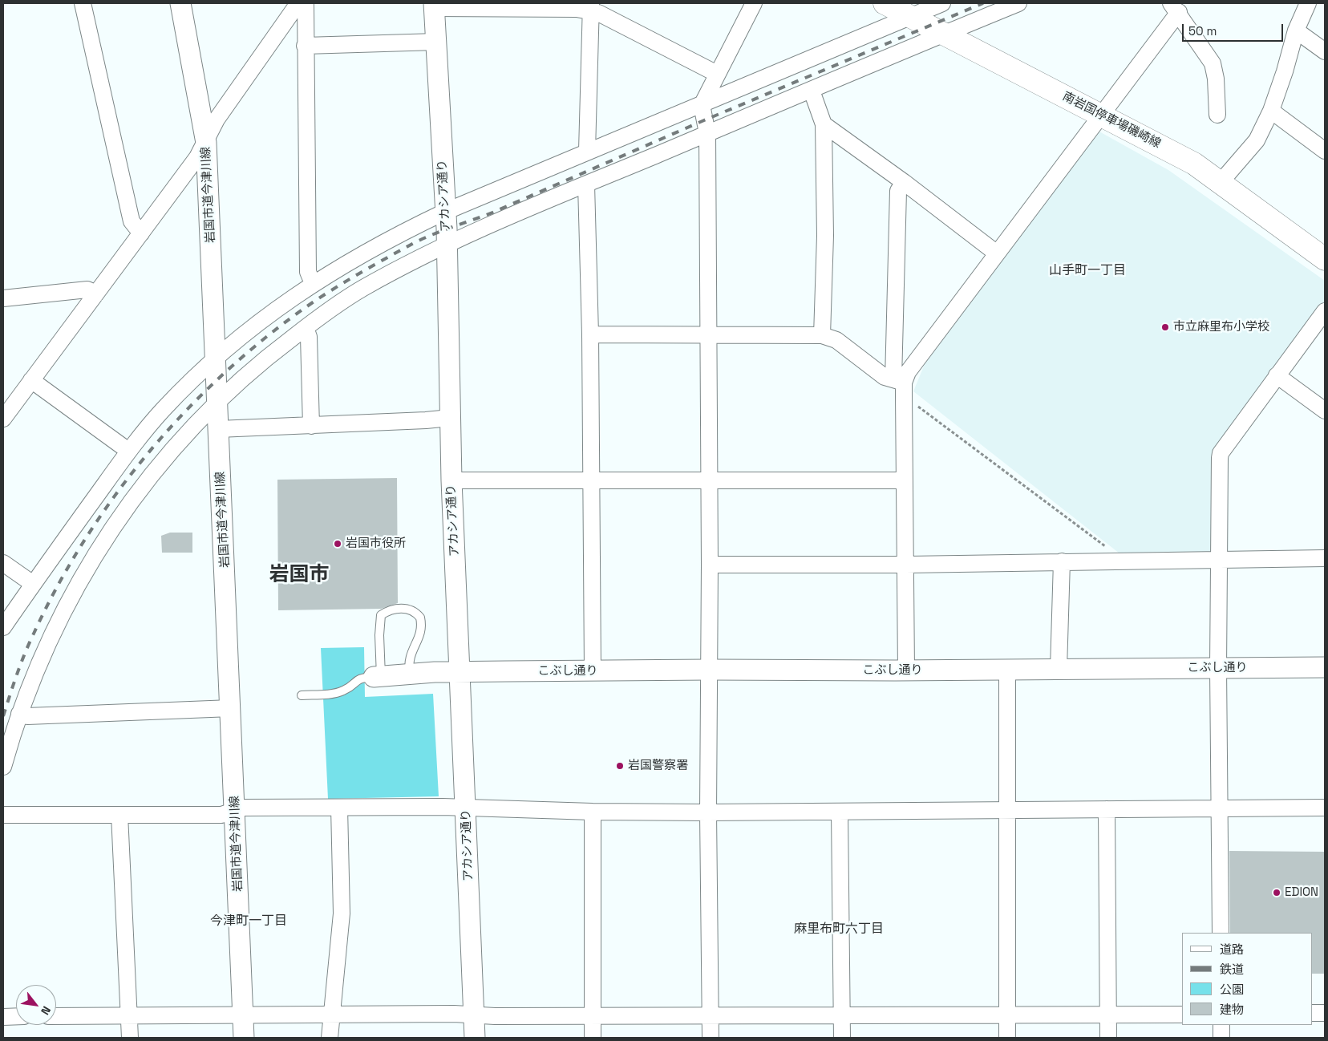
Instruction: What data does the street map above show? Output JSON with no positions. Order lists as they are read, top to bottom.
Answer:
{
  "streets": {
    "main road": ["南岩国停車場磯崎線"],
    "street": ["岩国市道今津川線", "アカシア通り", "こぶし通り"]
  },
  "crossings": [
    ["アカシア通り", "こぶし通り"]
  ],
  "districts": [
    "山手町一丁目",
    "岩国市",
    "今津町一丁目",
    "麻里布町六丁目"
  ],
  "places": [
    "市立麻里布小学校",
    "岩国市役所",
    "岩国警察署",
    "EDION"
  ],
  "legend": [
    "道路",
    "鉄道",
    "公園",
    "建物"
  ],
  "scale_bar": "50 m",
  "north": "bottom right"
}
